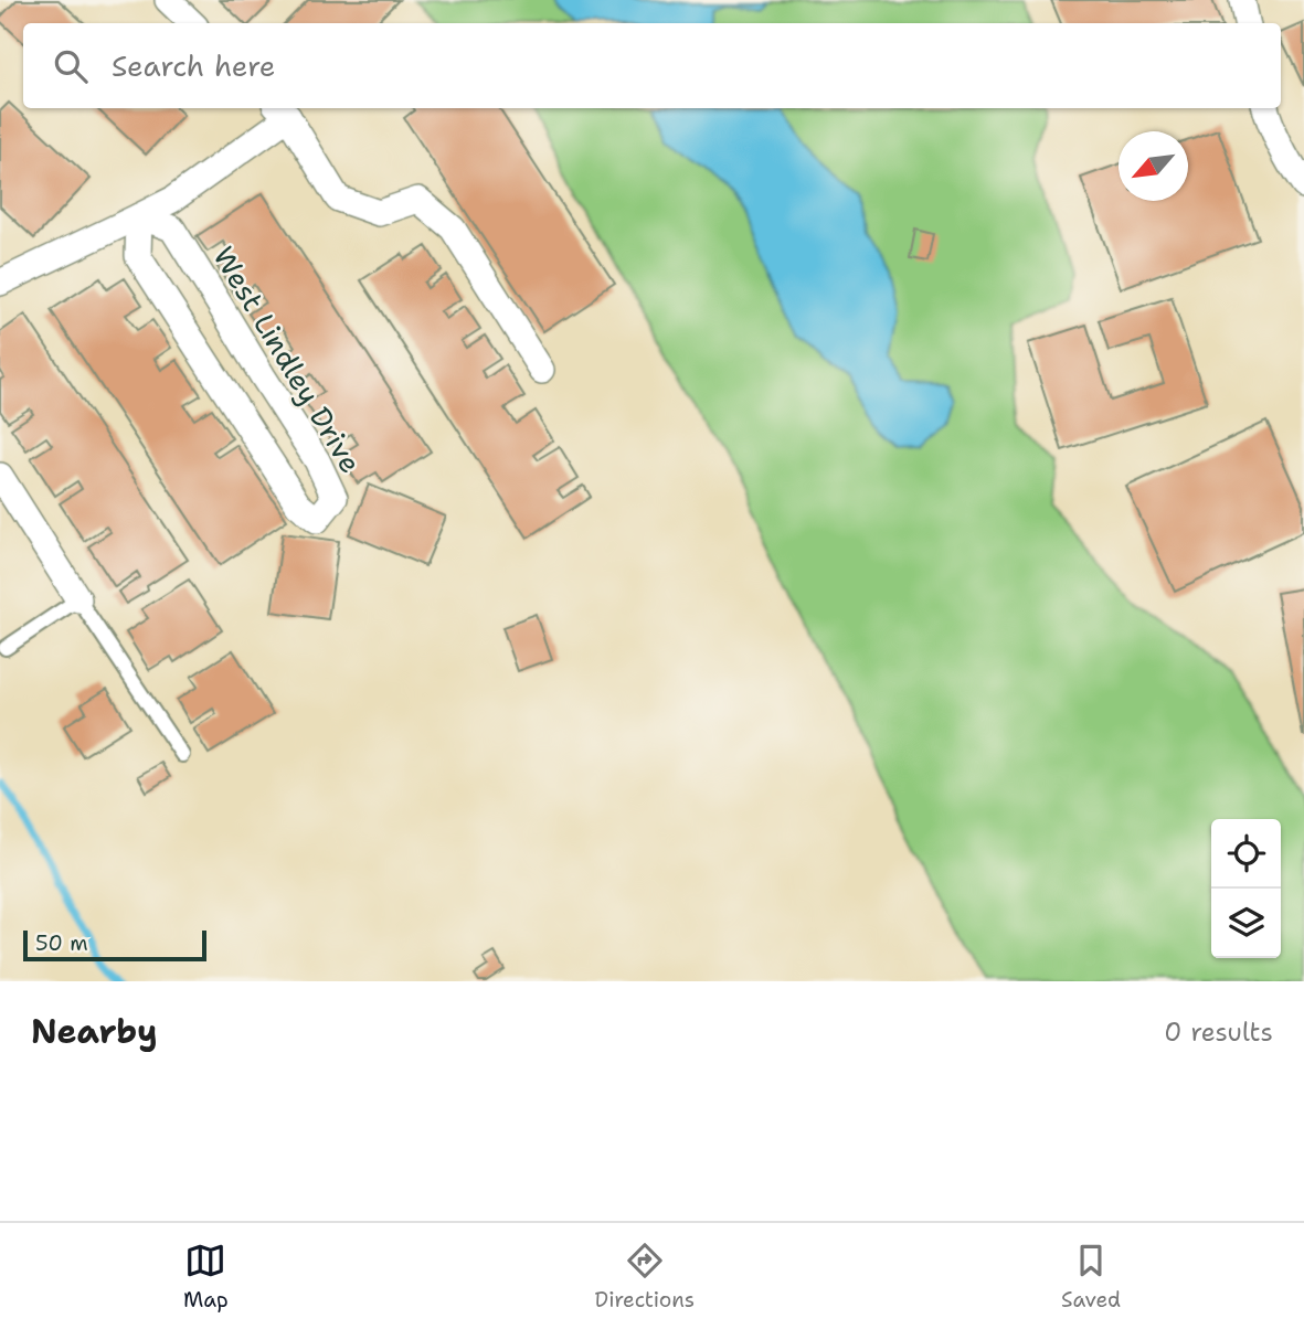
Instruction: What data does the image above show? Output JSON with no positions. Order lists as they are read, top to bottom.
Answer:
{
  "streets": {
    "street": ["West Lindley Drive"]
  },
  "scale_bar": "50 m",
  "north": "bottom left",
  "page": {
    "search": "Search here",
    "scale": "50 m",
    "heading": ["Nearby", "0 results"],
    "nav": ["Map", "Directions", "Saved"]
  }
}
